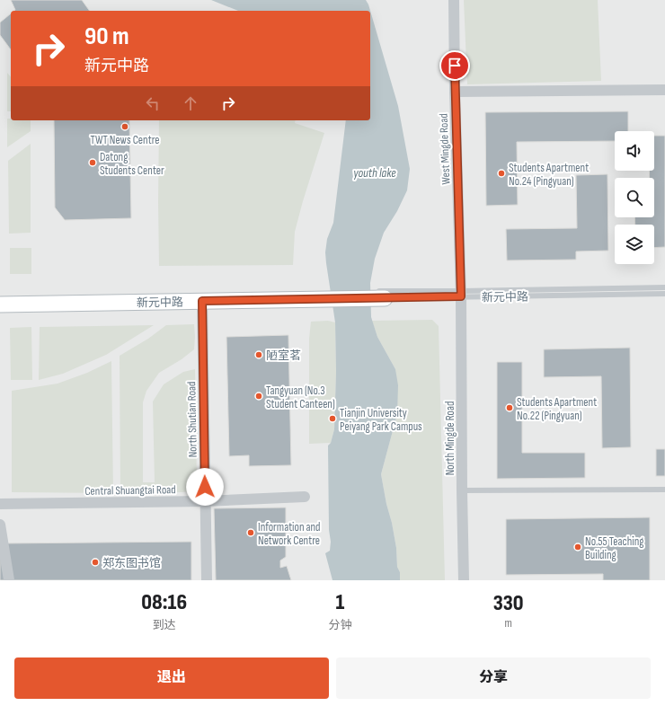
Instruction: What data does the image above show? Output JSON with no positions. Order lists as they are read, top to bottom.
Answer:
{
  "streets": {
    "street": [
      "West Mingde Road",
      "新元中路",
      "North Shutian Road",
      "North Mingde Road",
      "Central Shuangtai Road"
    ]
  },
  "crossings": [
    ["West Mingde Road", "新元中路"],
    ["West Mingde Road", "North Mingde Road"],
    ["新元中路", "North Shutian Road"],
    ["新元中路", "North Mingde Road"],
    ["North Shutian Road", "Central Shuangtai Road"]
  ],
  "water": ["youth lake"],
  "places": [
    "TWT News Centre",
    "Datong Students Center",
    "Students Apartment No.24 (Pingyuan)",
    "陋室茗",
    "Tangyuan (No.3 Student Canteen)",
    "Students Apartment No.22 (Pingyuan)",
    "Tianjin University Peiyang Park Campus",
    "Information and Network Centre",
    "No.55 Teaching Building",
    "郑东图书馆"
  ],
  "page": {
    "turn": ["90 m", "新元中路"],
    "eta": [
      "08:16",
      "到达",
      "1",
      "分钟",
      "330",
      "m"
    ],
    "buttons": ["退出", "分享"]
  }
}
